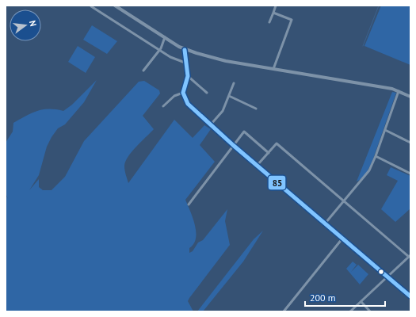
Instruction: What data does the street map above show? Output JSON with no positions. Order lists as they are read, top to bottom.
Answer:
{
  "lines": ["transit line 85"],
  "scale_bar": "200 m",
  "north": "right"
}
